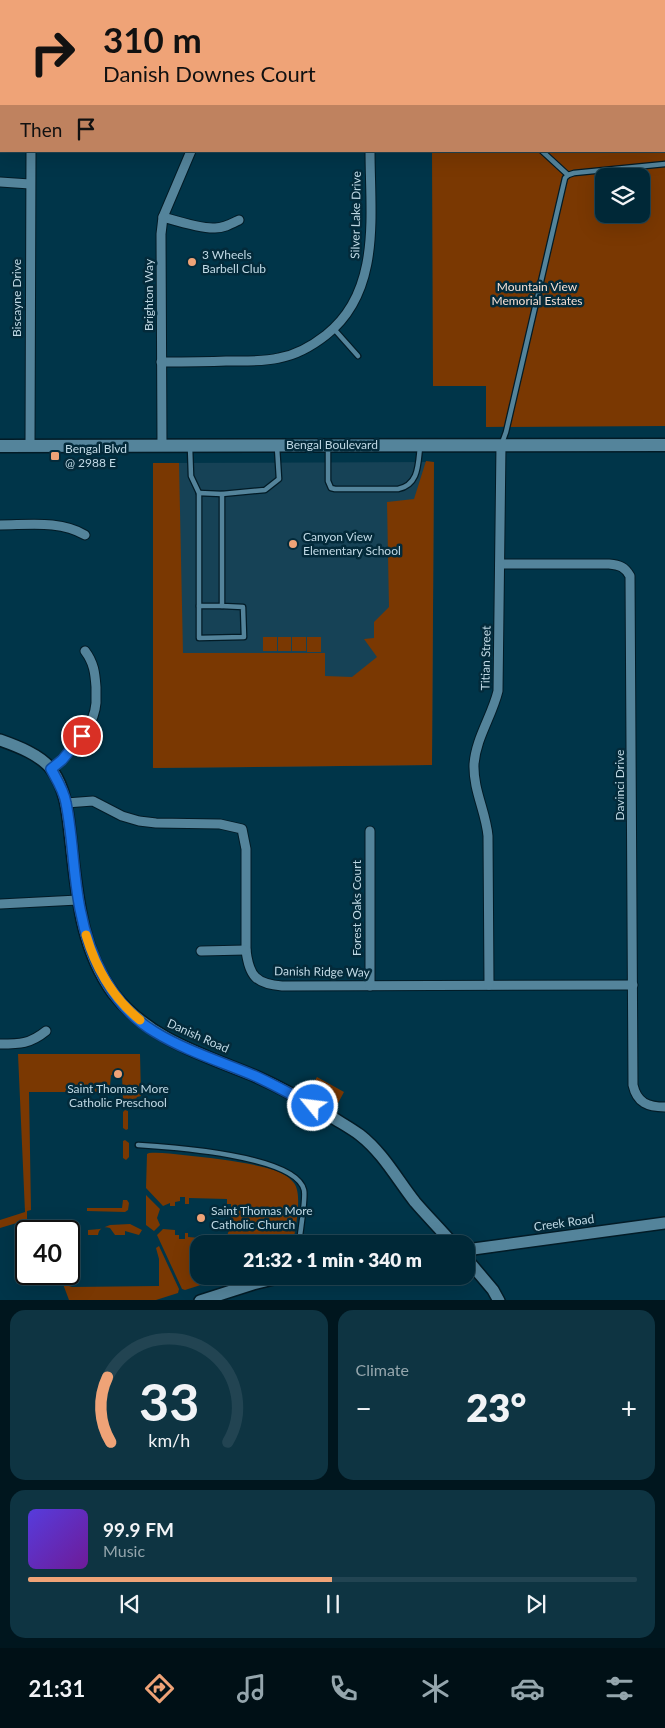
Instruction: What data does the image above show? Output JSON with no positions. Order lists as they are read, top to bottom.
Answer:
{
  "streets": {
    "main road": ["Bengal Boulevard"],
    "street": [
      "Silver Lake Drive",
      "Brighton Way",
      "Biscayne Drive",
      "Titian Street",
      "Davinci Drive",
      "Forest Oaks Court",
      "Danish Ridge Way",
      "Danish Road",
      "Creek Road"
    ]
  },
  "crossings": [
    ["Silver Lake Drive", "Brighton Way"],
    ["Brighton Way", "Bengal Boulevard"],
    ["Biscayne Drive", "Bengal Boulevard"],
    ["Bengal Boulevard", "Titian Street"],
    ["Titian Street", "Davinci Drive"],
    ["Titian Street", "Danish Ridge Way"],
    ["Davinci Drive", "Danish Ridge Way"],
    ["Forest Oaks Court", "Danish Ridge Way"],
    ["Danish Ridge Way", "Danish Road"]
  ],
  "parks": ["Mountain View Memorial Estates"],
  "places": {
    "other": [
      "3 Wheels Barbell Club",
      "Canyon View Elementary School",
      "Saint Thomas More Catholic Preschool",
      "Saint Thomas More Catholic Church"
    ],
    "transit": ["Bengal Blvd @ 2988 E"]
  },
  "page": {
    "turn": ["310 m", "Danish Downes Court"],
    "then": "Then",
    "limit": "40",
    "trip": "21:32 · 1 min · 340 m",
    "tile": "Climate",
    "heat": ["−", "23°", "+"],
    "song": ["99.9 FM", "Music"],
    "tabs": "21:31",
    "gauge": ["33", "km/h"]
  }
}
